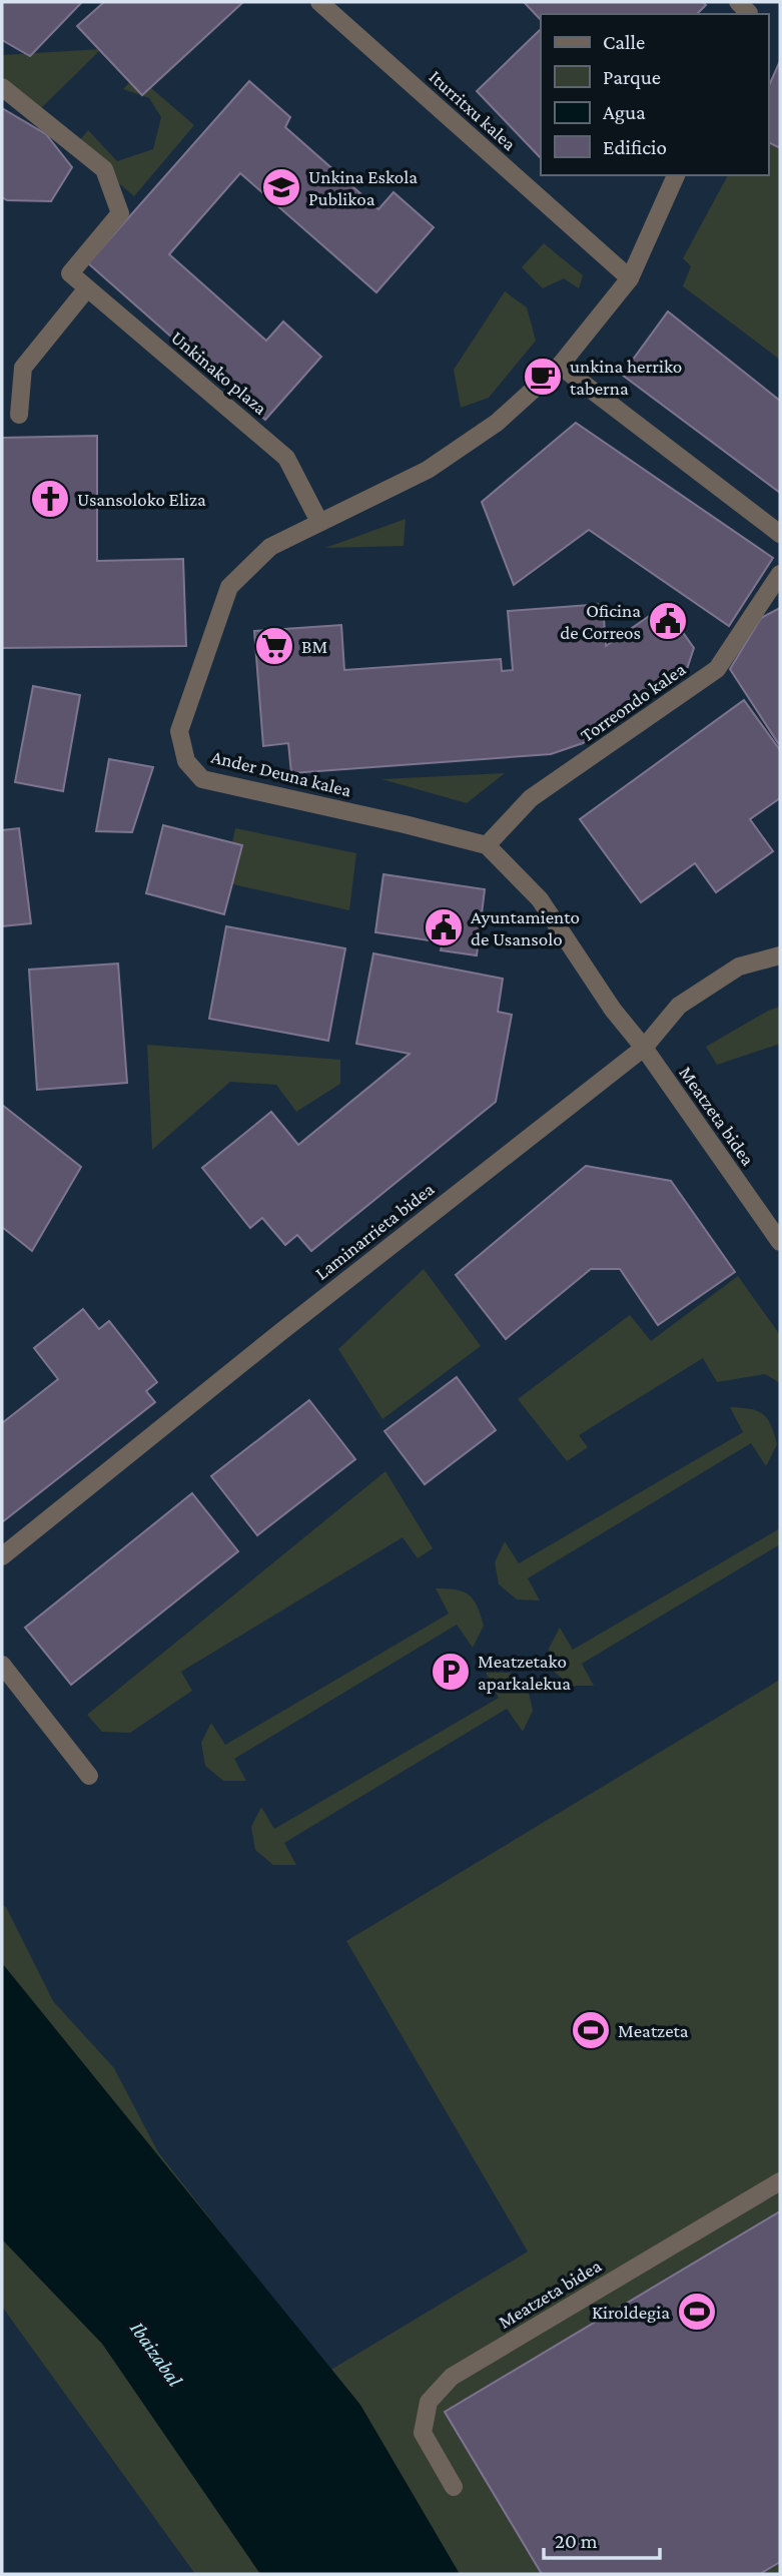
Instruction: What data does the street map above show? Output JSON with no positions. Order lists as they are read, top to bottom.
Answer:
{
  "streets": {
    "street": [
      "Iturritxu kalea",
      "Unkinako plaza",
      "Torreondo kalea",
      "Ander Deuna kalea",
      "Meatzeta bidea",
      "Laminarrieta bidea"
    ]
  },
  "crossings": [
    ["Iturritxu kalea", "Ander Deuna kalea"],
    ["Unkinako plaza", "Ander Deuna kalea"],
    ["Torreondo kalea", "Ander Deuna kalea"],
    ["Meatzeta bidea", "Laminarrieta bidea"]
  ],
  "water": ["Ibaizabal"],
  "places": {
    "school or university": ["Unkina Eskola Publikoa"],
    "cafe": ["unkina herriko taberna"],
    "church": ["Usansoloko Eliza"],
    "public building": ["Oficina de Correos", "Ayuntamiento de Usansolo"],
    "supermarket": ["BM"],
    "parking": ["Meatzetako aparkalekua"],
    "sports": ["Meatzeta", "Kiroldegia"]
  },
  "legend": [
    "Calle",
    "Parque",
    "Agua",
    "Edificio"
  ],
  "scale_bar": "20 m"
}
